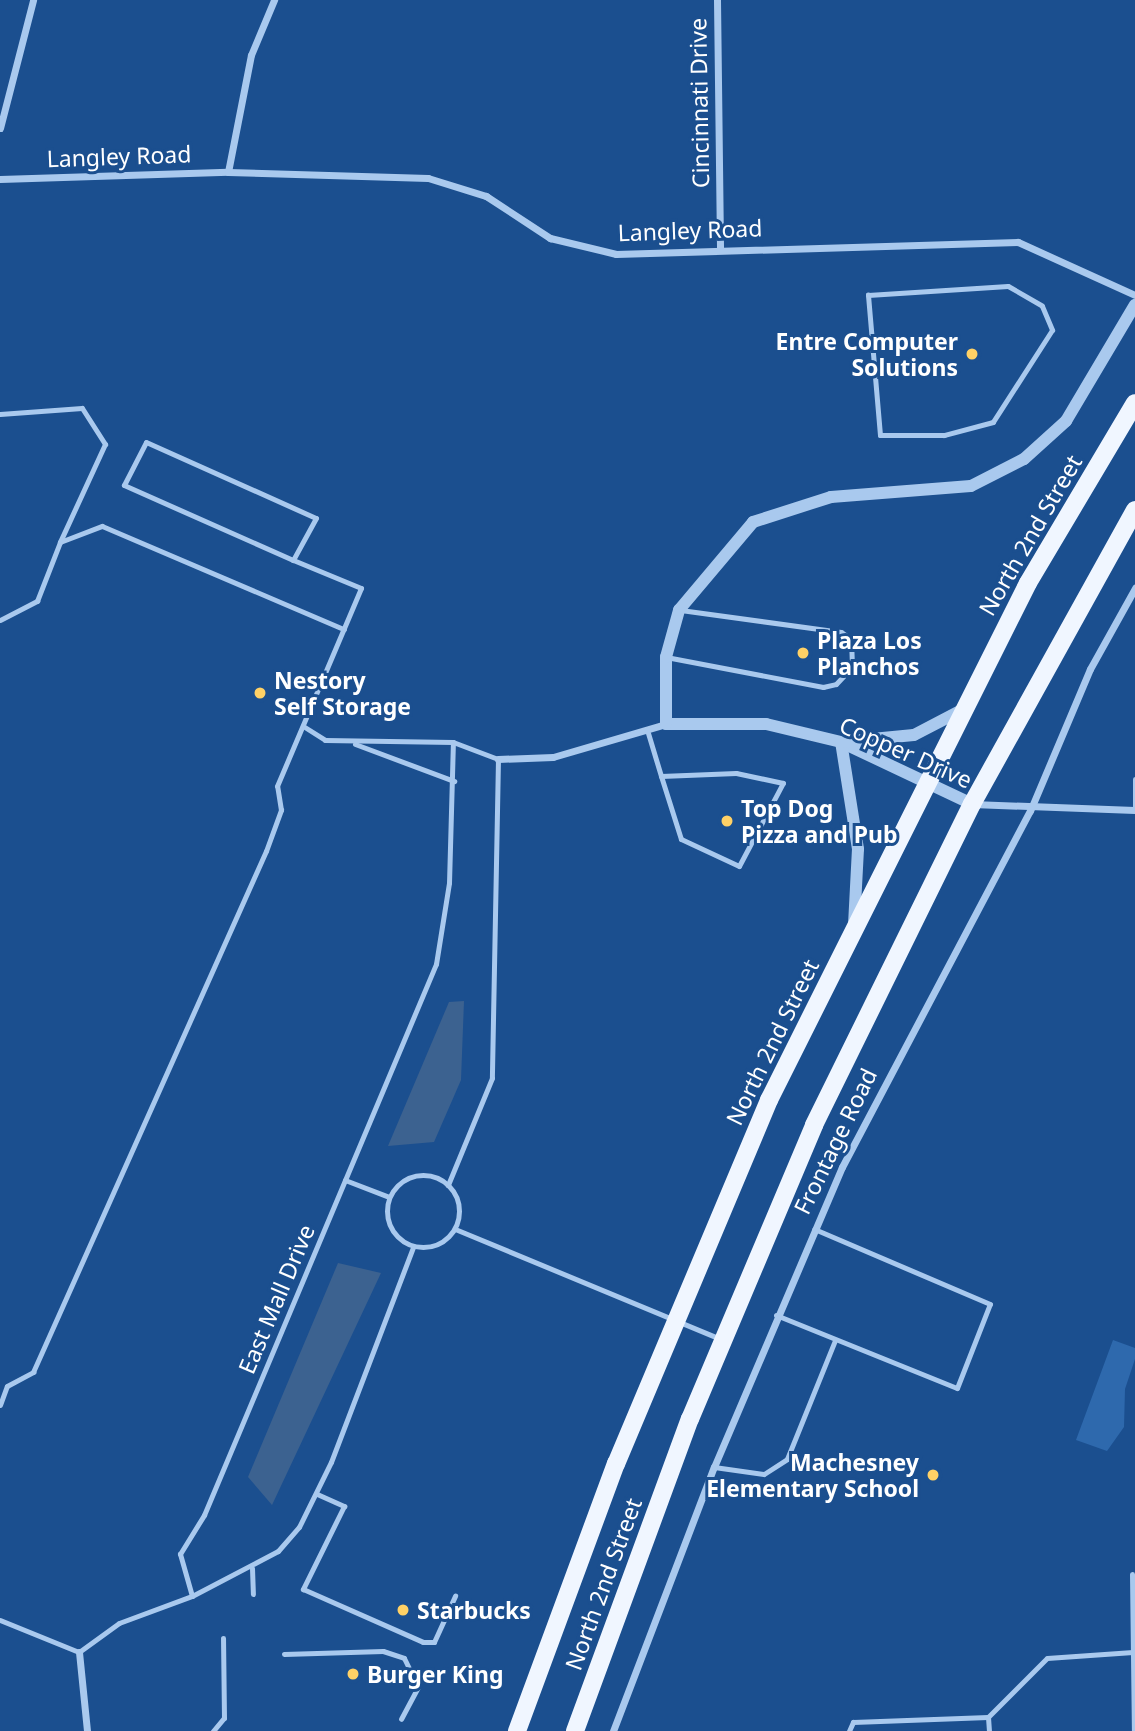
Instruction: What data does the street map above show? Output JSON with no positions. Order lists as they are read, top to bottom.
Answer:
{
  "streets": {
    "main road": ["North 2nd Street"],
    "street": [
      "Cincinnati Drive",
      "Langley Road",
      "Copper Drive",
      "Frontage Road"
    ],
    "lane": ["East Mall Drive"]
  },
  "crossings": [
    ["Cincinnati Drive", "Langley Road"],
    ["North 2nd Street", "Copper Drive"],
    ["Copper Drive", "Frontage Road"]
  ],
  "places": [
    "Entre Computer Solutions",
    "Plaza Los Planchos",
    "Nestory Self Storage",
    "Top Dog Pizza and Pub",
    "Machesney Elementary School",
    "Starbucks",
    "Burger King"
  ]
}
